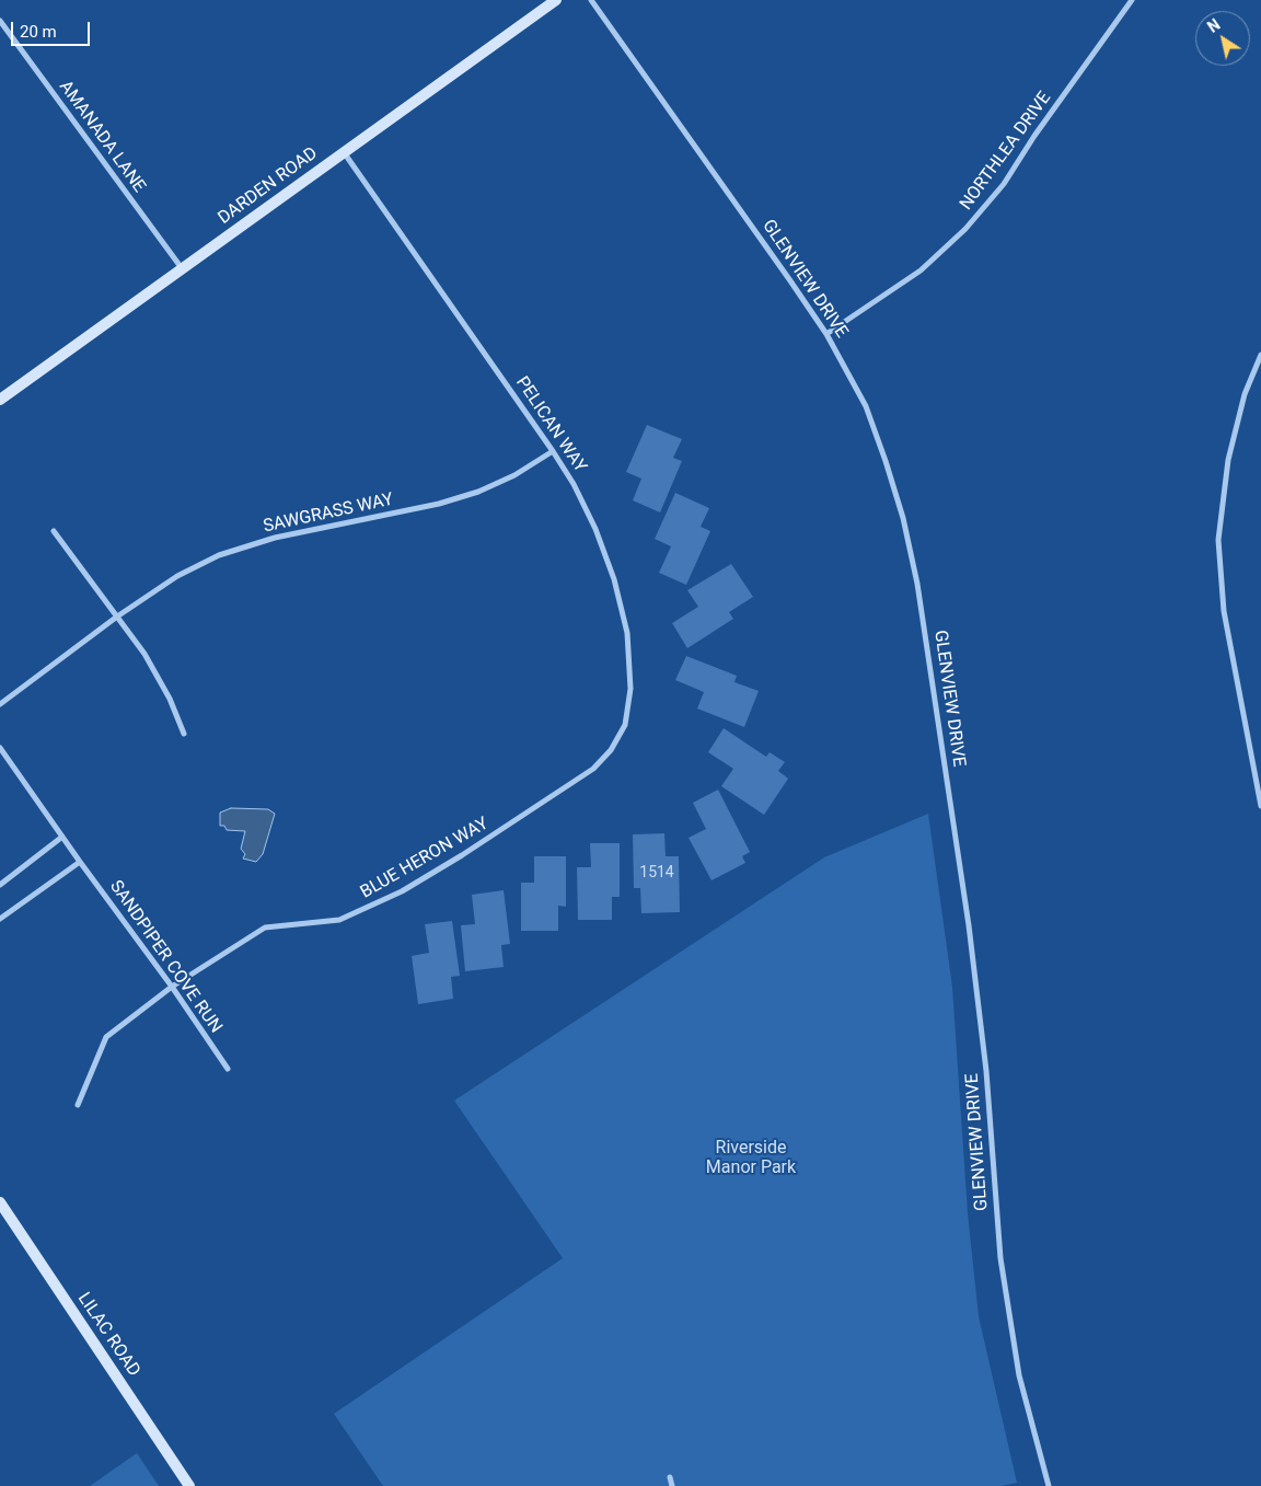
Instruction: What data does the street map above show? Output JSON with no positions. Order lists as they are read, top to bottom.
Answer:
{
  "streets": {
    "street": [
      "AMANADA LANE",
      "NORTHLEA DRIVE",
      "DARDEN ROAD",
      "GLENVIEW DRIVE",
      "PELICAN WAY",
      "SAWGRASS WAY",
      "BLUE HERON WAY",
      "SANDPIPER COVE RUN",
      "LILAC ROAD"
    ]
  },
  "crossings": [
    ["AMANADA LANE", "DARDEN ROAD"],
    ["NORTHLEA DRIVE", "GLENVIEW DRIVE"],
    ["DARDEN ROAD", "PELICAN WAY"],
    ["PELICAN WAY", "SAWGRASS WAY"],
    ["PELICAN WAY", "BLUE HERON WAY"],
    ["BLUE HERON WAY", "SANDPIPER COVE RUN"]
  ],
  "parks": ["Riverside Manor Park"],
  "house_numbers": ["1514"],
  "scale_bar": "20 m",
  "north": "top left"
}
